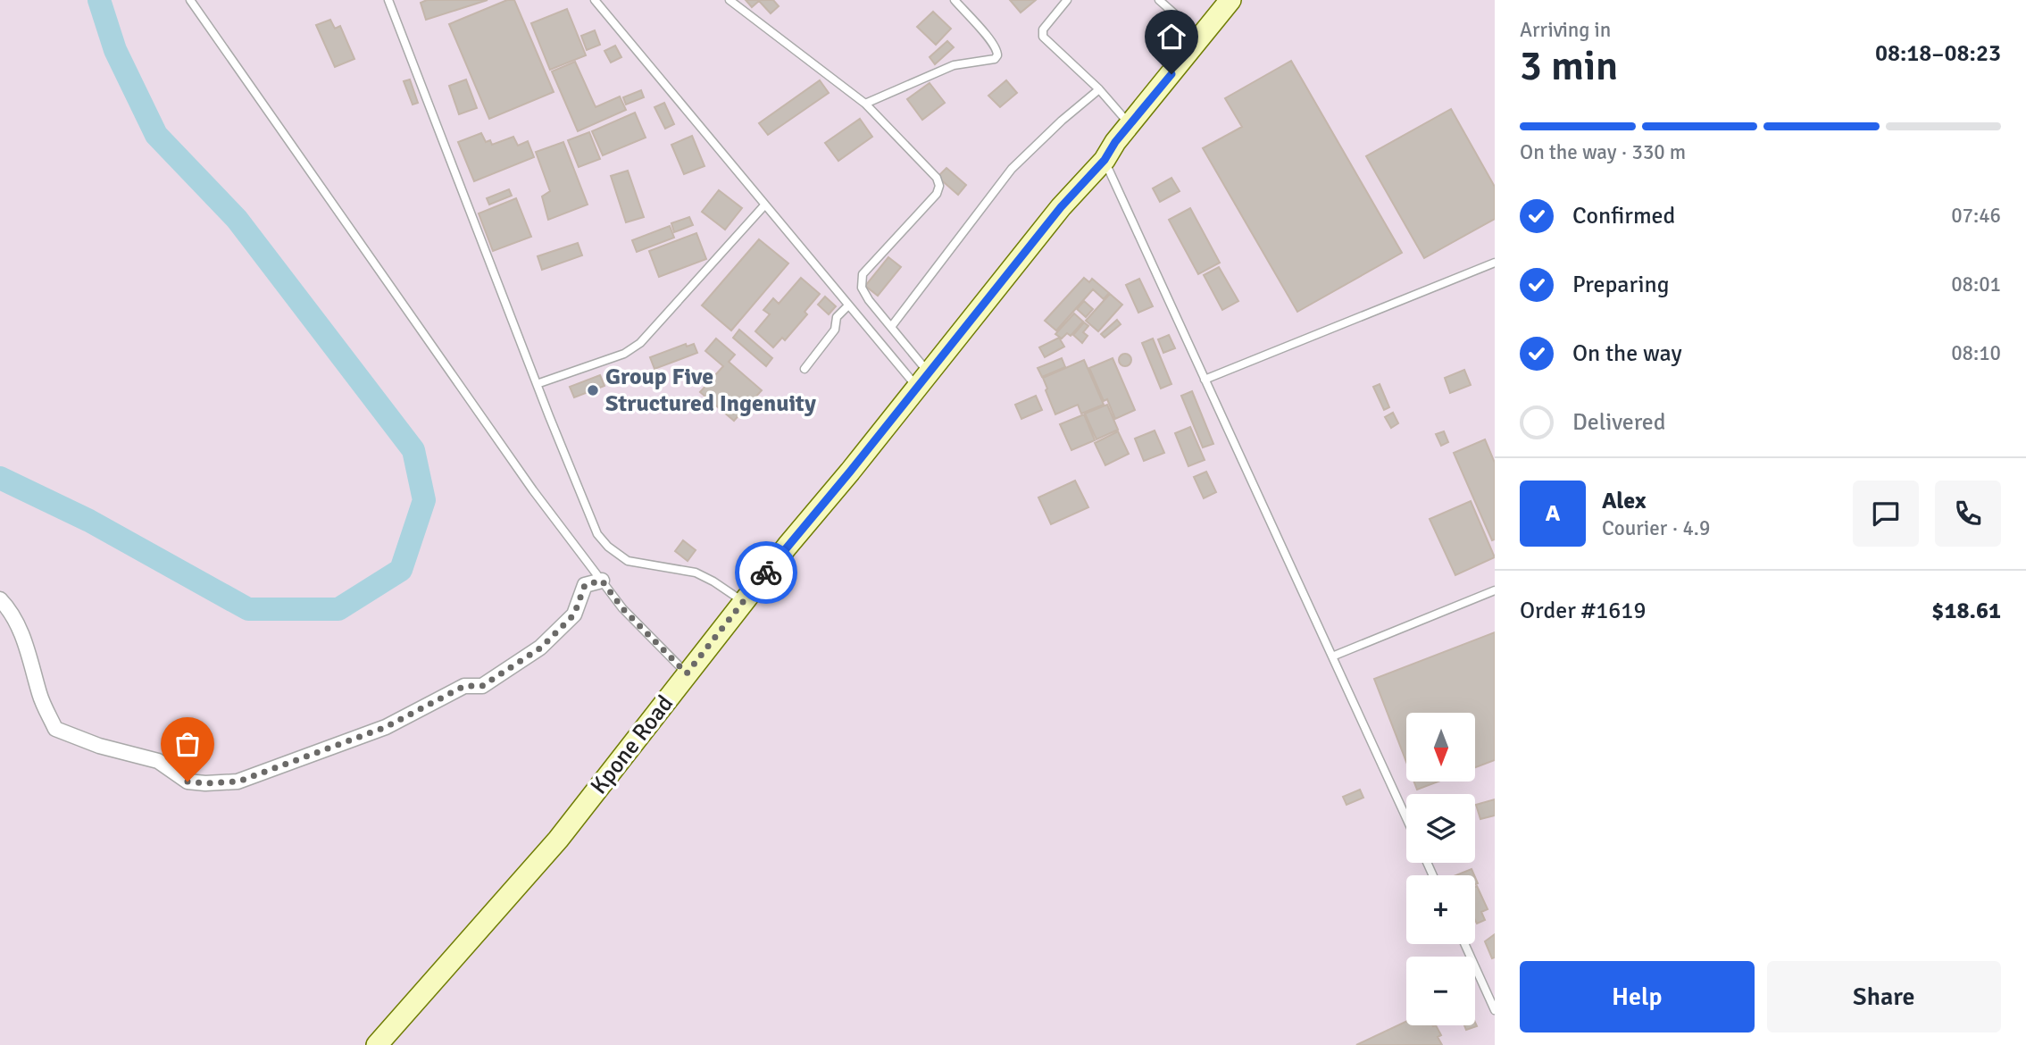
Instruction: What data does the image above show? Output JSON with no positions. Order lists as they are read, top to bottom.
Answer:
{
  "streets": {
    "main road": ["Kpone Road"]
  },
  "places": ["Group Five Structured Ingenuity"],
  "north": "bottom",
  "page": {
    "heading": ["3 min", "Arriving in", "08:18–08:23"],
    "panel": [
      "Alex",
      "Courier · 4.9",
      "Order #1619",
      "$18.61"
    ],
    "bar": "On the way · 330 m",
    "list": [
      ["Confirmed", "07:46"],
      ["Preparing", "08:01"],
      ["On the way", "08:10"],
      "Delivered"
    ],
    "round": "A",
    "map_buttons": ["+", "−"],
    "buttons": ["Help", "Share"]
  }
}
